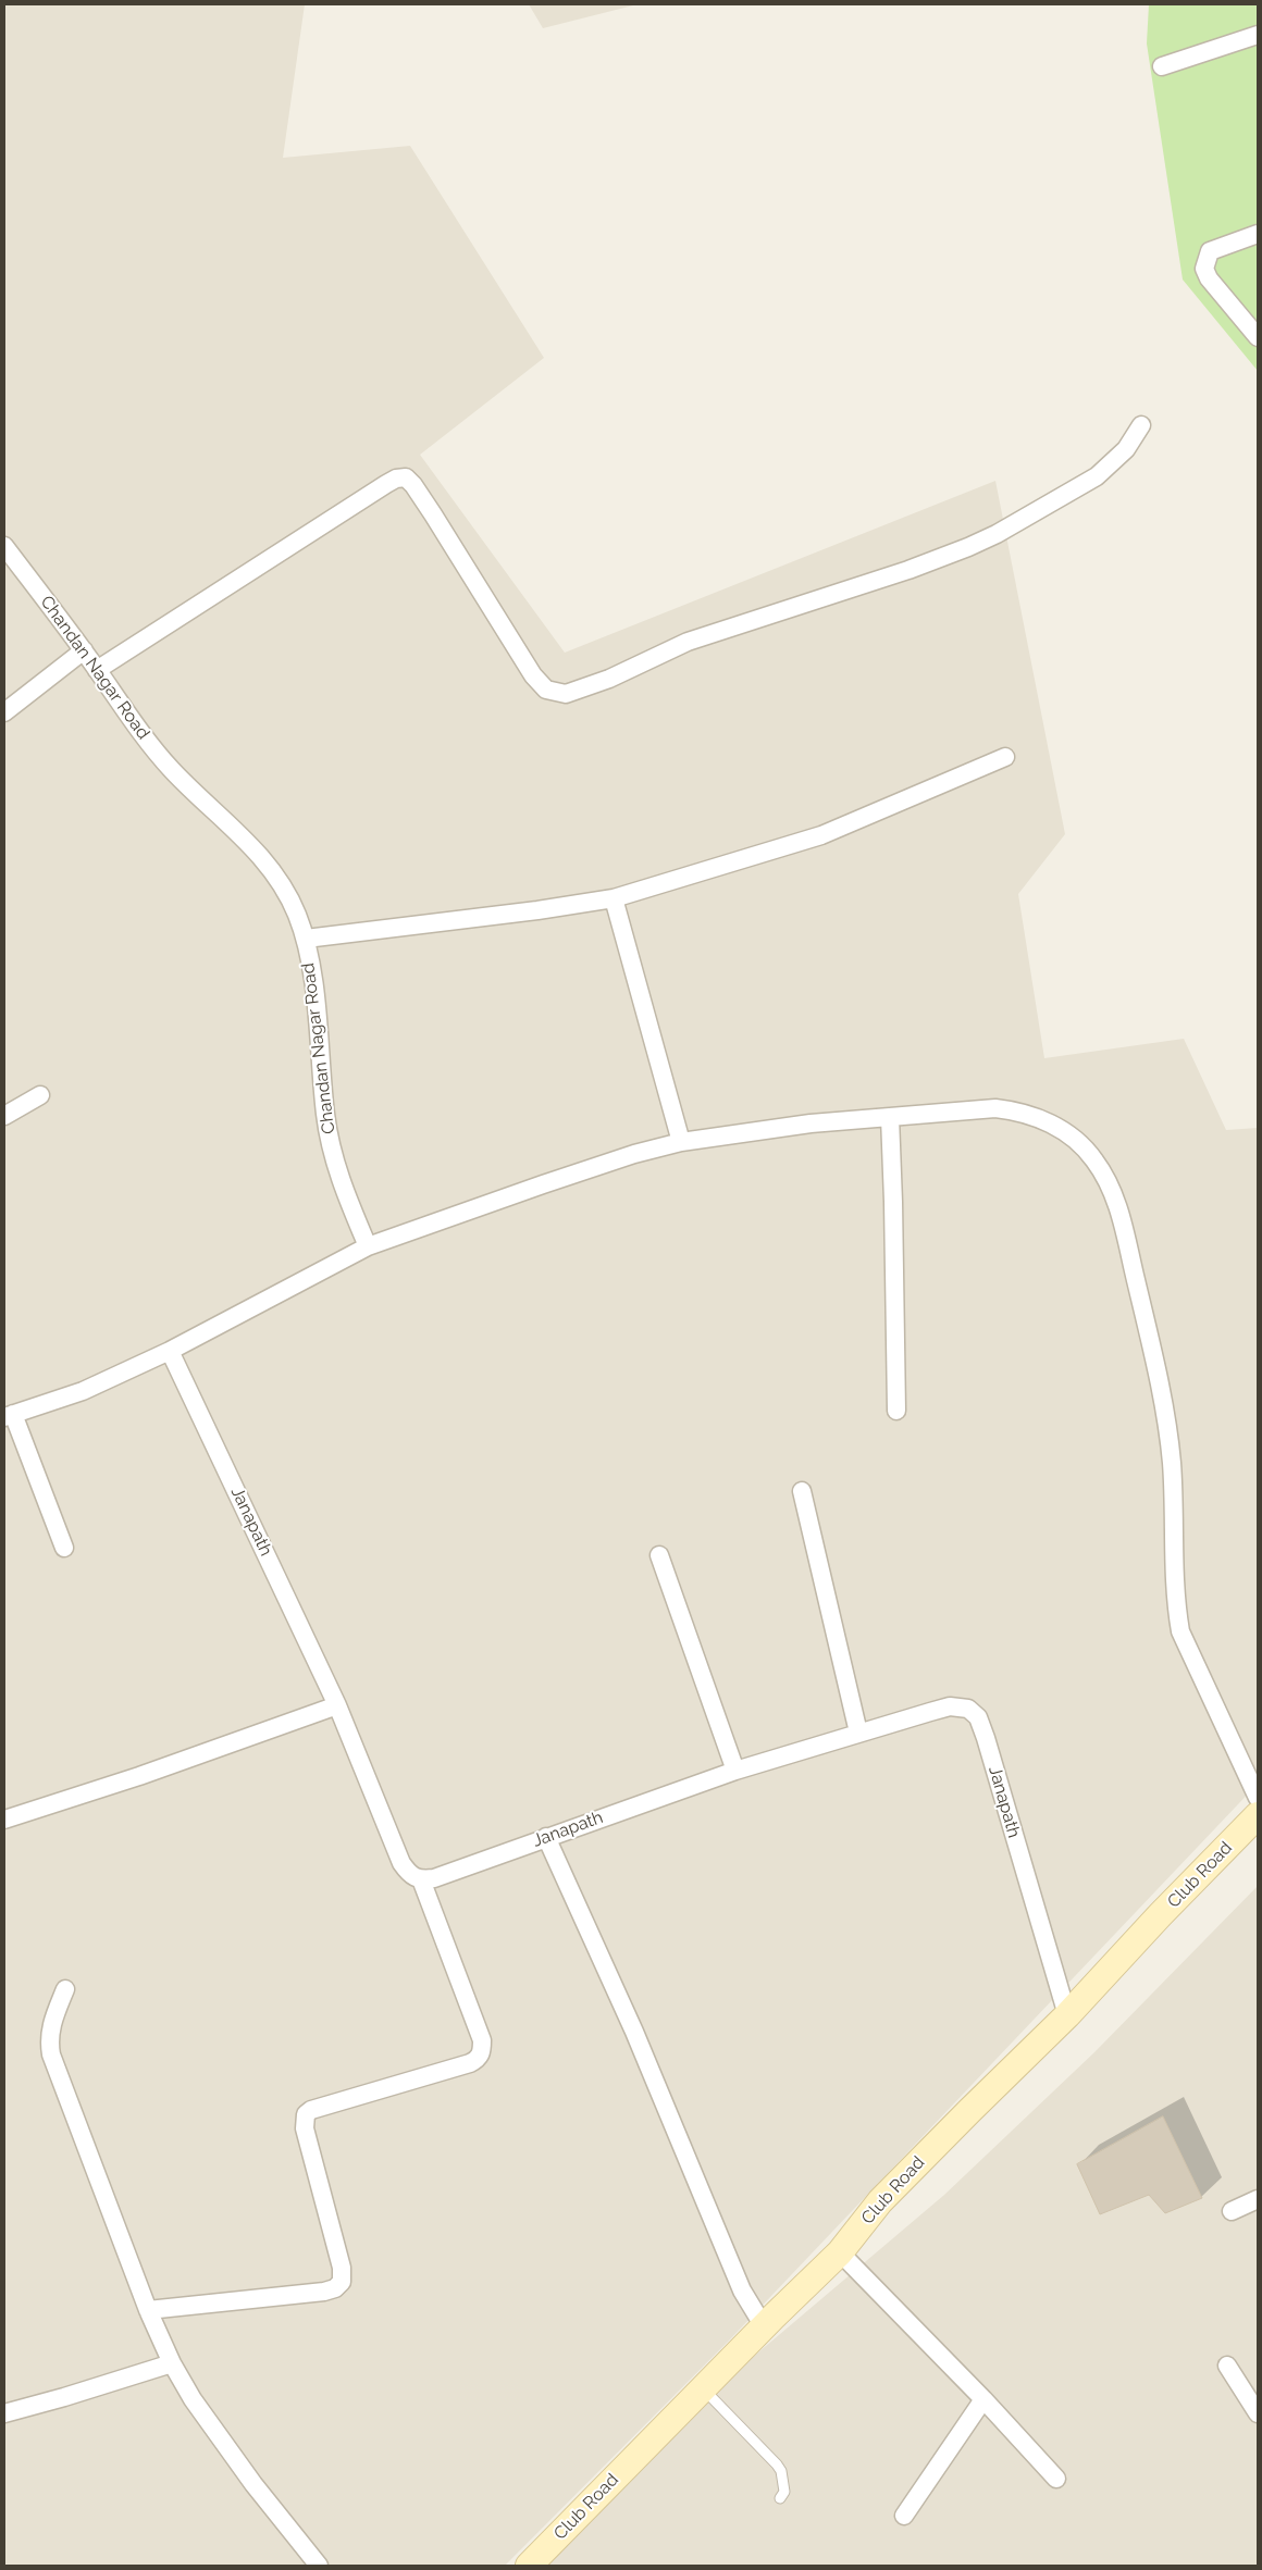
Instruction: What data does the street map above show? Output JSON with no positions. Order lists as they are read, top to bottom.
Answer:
{
  "streets": {
    "street": ["Chandan Nagar Road", "Janapath", "Club Road"]
  },
  "crossings": [
    ["Janapath", "Club Road"]
  ]
}
